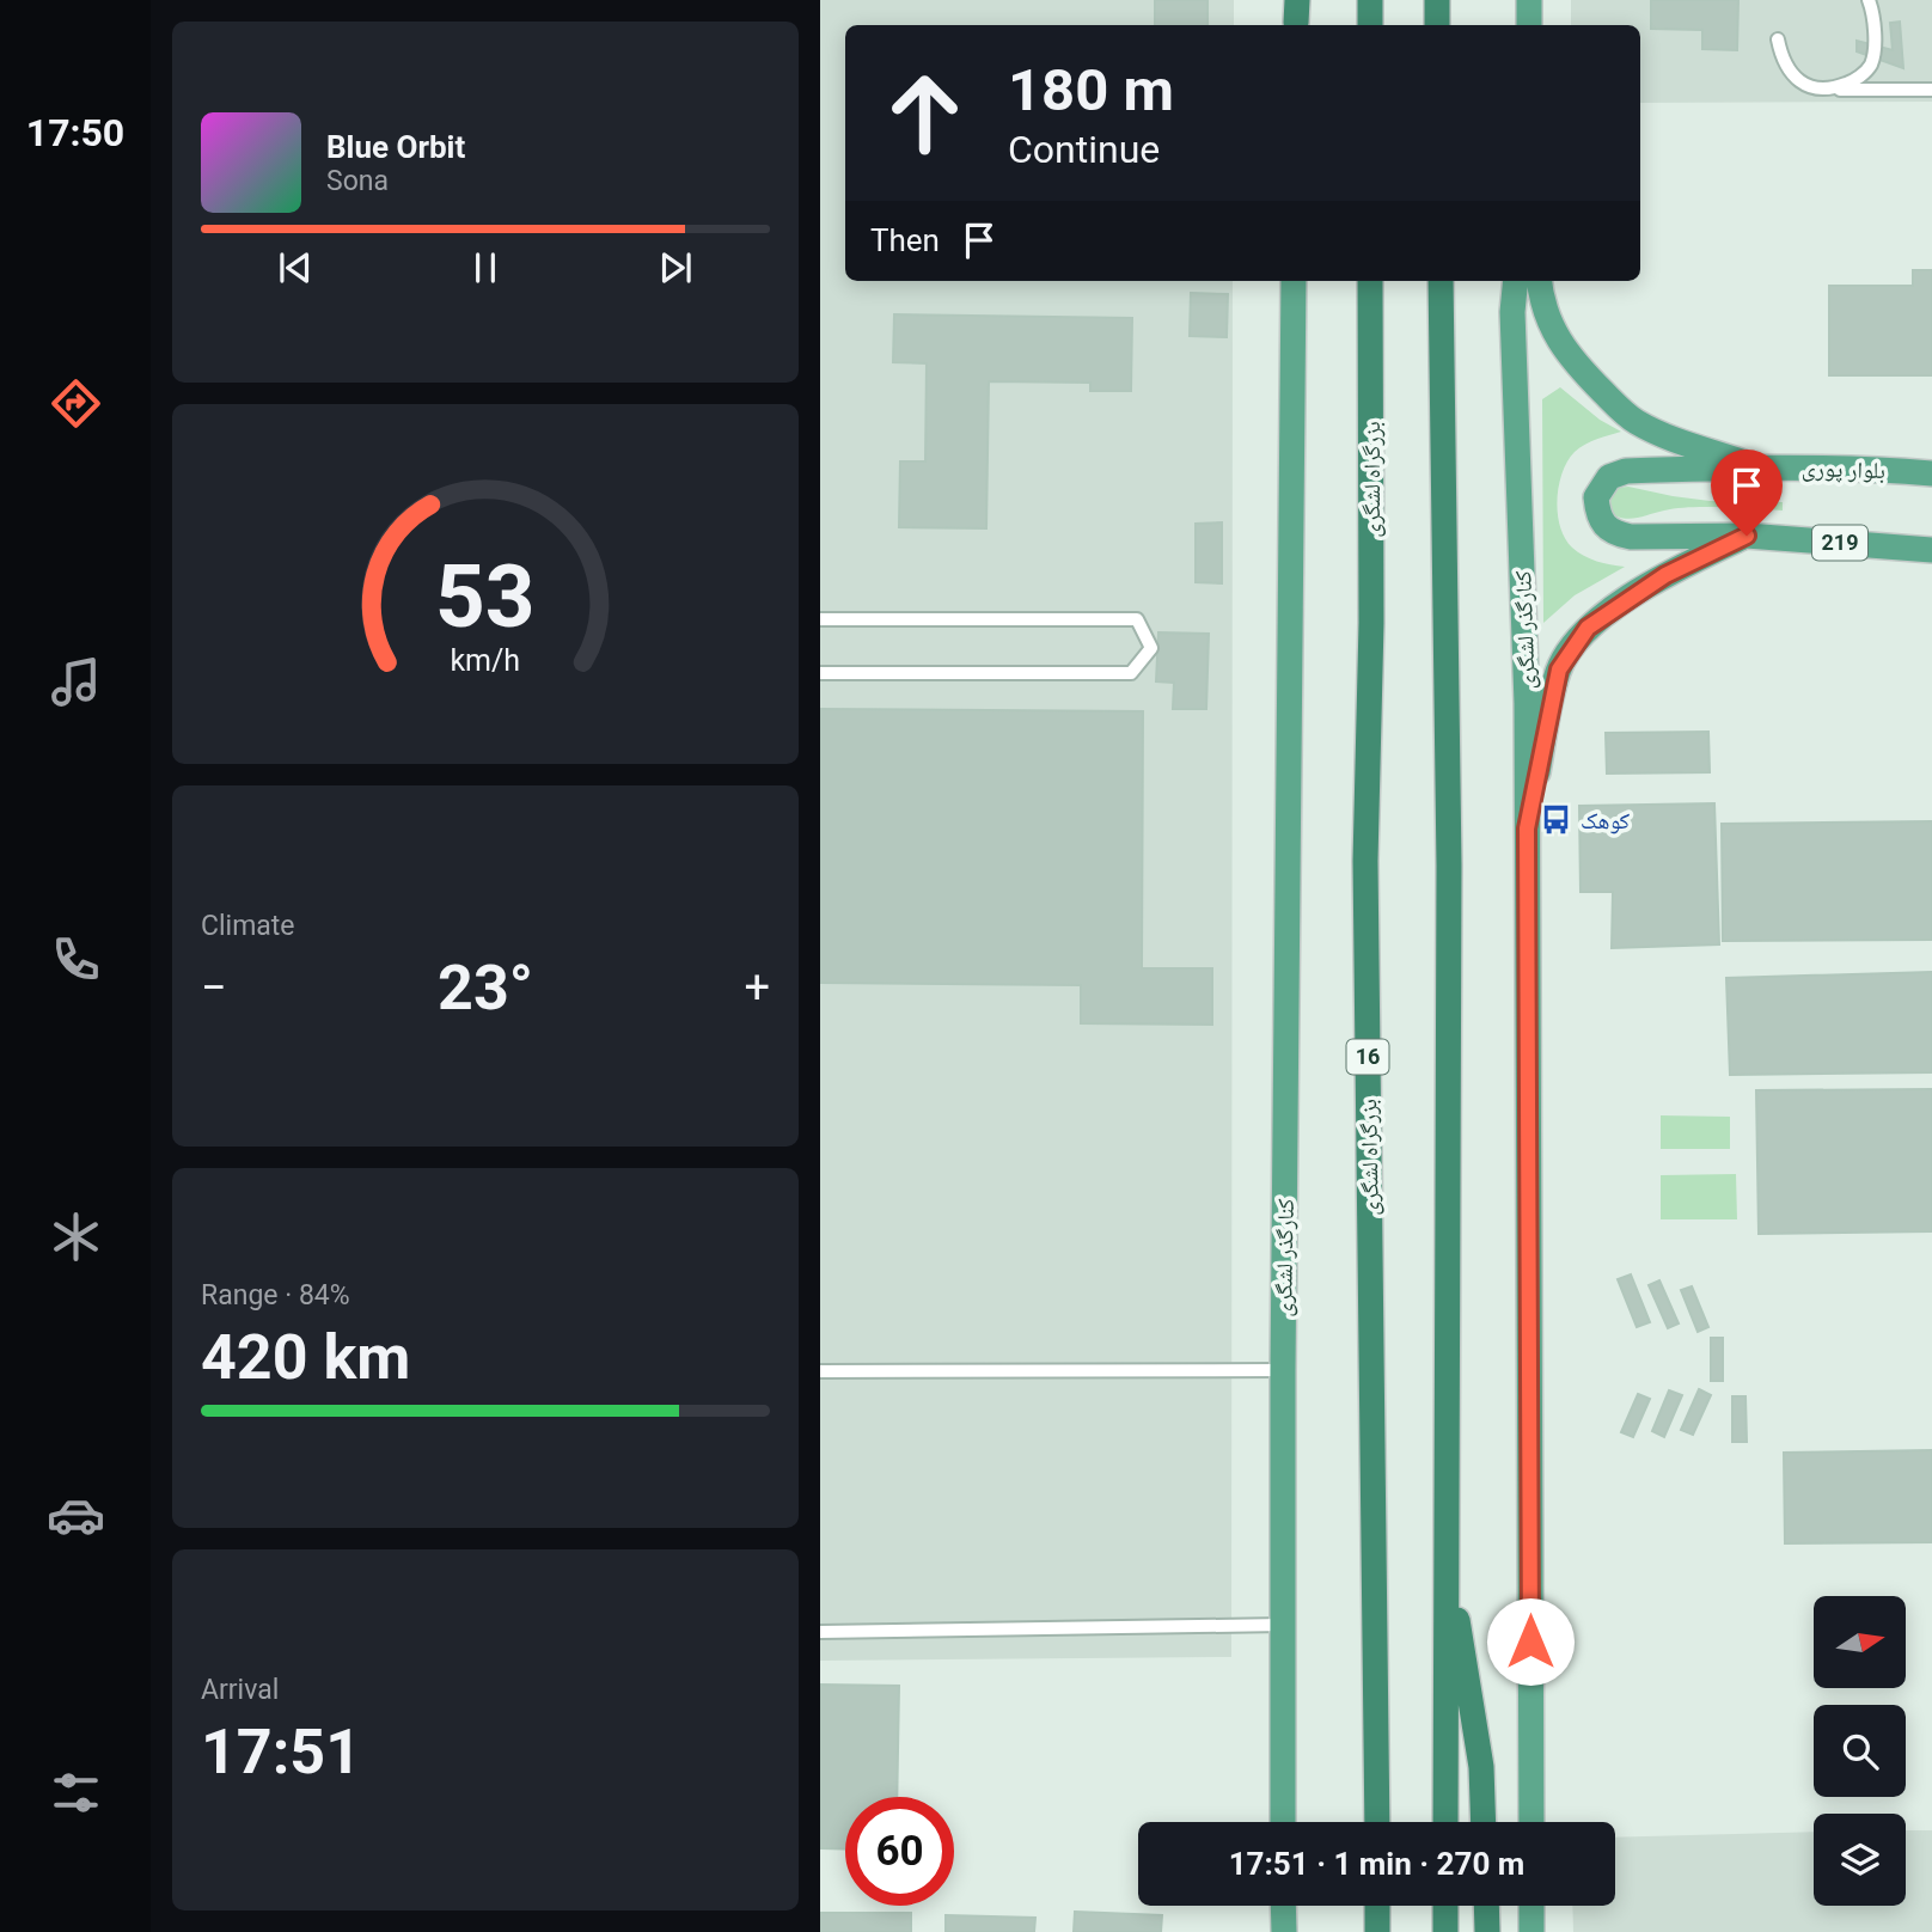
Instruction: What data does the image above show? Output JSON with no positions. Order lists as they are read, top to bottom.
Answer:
{
  "streets": {
    "highway": ["بزرگراه لشگری", "16"],
    "main road": ["بلوار پوری", "219", "کنارگذر لشگری"]
  },
  "places": {
    "bus stop": ["کوهک"]
  },
  "north": "right",
  "page": {
    "tabs": "17:50",
    "turn": ["180 m", "Continue"],
    "song": ["Blue Orbit", "Sona"],
    "then": "Then",
    "tile": [
      "Climate",
      ["Range · 84%", "420 km"],
      ["Arrival", "17:51"]
    ],
    "heat": ["−", "23°", "+"],
    "limit": "60",
    "trip": "17:51 · 1 min · 270 m",
    "gauge": ["53", "km/h"]
  }
}
